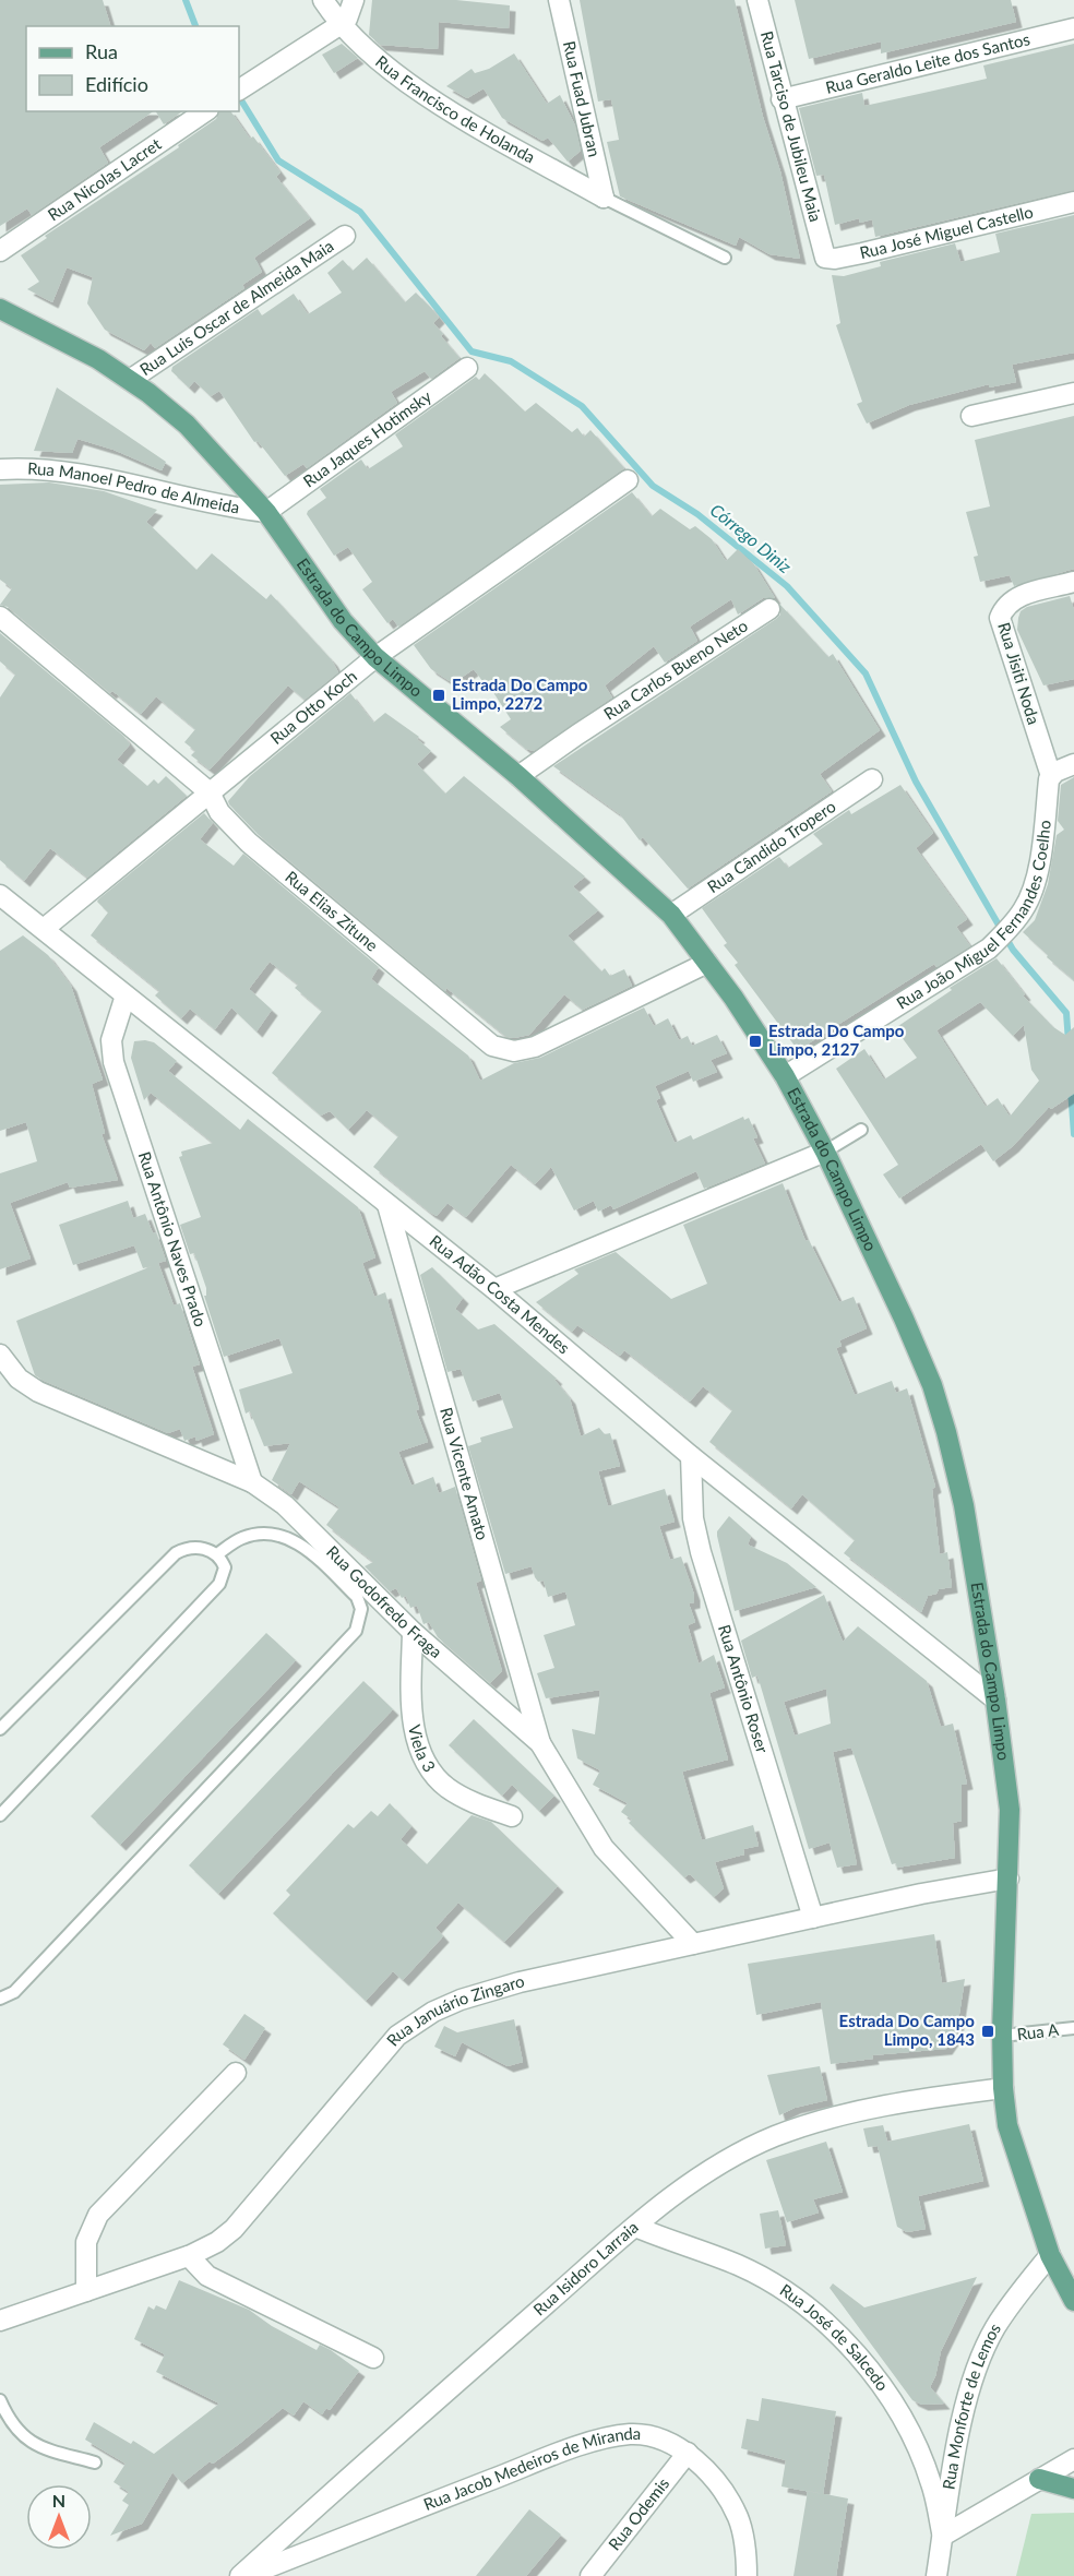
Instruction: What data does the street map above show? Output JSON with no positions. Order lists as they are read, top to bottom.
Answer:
{
  "streets": {
    "main road": ["Estrada do Campo Limpo"],
    "street": [
      "Rua Geraldo Leite dos Santos",
      "Rua Fuad Jubran",
      "Rua Francisco de Holanda",
      "Rua Tarciso de Jubileu Maia",
      "Rua Nicolas Lacret",
      "Rua José Miguel Castello",
      "Rua Luis Oscar de Almeida Maia",
      "Rua Jaques Hotimsky",
      "Rua Manoel Pedro de Almeida",
      "Rua Carlos Bueno Neto",
      "Rua Jisiti Noda",
      "Rua Otto Koch",
      "Rua Cândido Tropero",
      "Rua João Miguel Fernandes Coelho",
      "Rua Elias Zitune",
      "Rua Antônio Naves Prado",
      "Rua Adão Costa Mendes",
      "Rua Vicente Amato",
      "Rua Godofredo Fraga",
      "Rua Antônio Roser",
      "Viela 3",
      "Rua Januário Zingaro",
      "Rua Isidoro Larraia",
      "Rua José de Salcedo",
      "Rua Monforte de Lemos",
      "Rua Jacob Medeiros de Miranda",
      "Rua Odemis"
    ],
    "lane": ["Rua A"]
  },
  "crossings": [
    ["Rua Geraldo Leite dos Santos", "Rua Tarciso de Jubileu Maia"],
    ["Rua Fuad Jubran", "Rua Francisco de Holanda"],
    ["Rua Tarciso de Jubileu Maia", "Rua José Miguel Castello"],
    ["Rua Luis Oscar de Almeida Maia", "Estrada do Campo Limpo"],
    ["Rua Jaques Hotimsky", "Rua Manoel Pedro de Almeida"],
    ["Rua Jaques Hotimsky", "Estrada do Campo Limpo"],
    ["Rua Manoel Pedro de Almeida", "Estrada do Campo Limpo"],
    ["Estrada do Campo Limpo", "Rua Carlos Bueno Neto"],
    ["Estrada do Campo Limpo", "Rua Otto Koch"],
    ["Estrada do Campo Limpo", "Rua Cândido Tropero"],
    ["Estrada do Campo Limpo", "Rua João Miguel Fernandes Coelho"],
    ["Estrada do Campo Limpo", "Rua Elias Zitune"],
    ["Estrada do Campo Limpo", "Rua Adão Costa Mendes"],
    ["Estrada do Campo Limpo", "Rua Januário Zingaro"],
    ["Estrada do Campo Limpo", "Rua A"],
    ["Estrada do Campo Limpo", "Rua Isidoro Larraia"],
    ["Estrada do Campo Limpo", "Rua Monforte de Lemos"],
    ["Rua Jisiti Noda", "Rua João Miguel Fernandes Coelho"],
    ["Rua Otto Koch", "Rua Elias Zitune"],
    ["Rua Otto Koch", "Rua Adão Costa Mendes"],
    ["Rua Antônio Naves Prado", "Rua Adão Costa Mendes"],
    ["Rua Antônio Naves Prado", "Rua Godofredo Fraga"],
    ["Rua Adão Costa Mendes", "Rua Vicente Amato"],
    ["Rua Adão Costa Mendes", "Rua Antônio Roser"],
    ["Rua Vicente Amato", "Rua Godofredo Fraga"],
    ["Rua Godofredo Fraga", "Viela 3"],
    ["Rua Godofredo Fraga", "Rua Januário Zingaro"],
    ["Rua Antônio Roser", "Rua Januário Zingaro"],
    ["Rua Isidoro Larraia", "Rua José de Salcedo"],
    ["Rua Isidoro Larraia", "Rua Jacob Medeiros de Miranda"],
    ["Rua José de Salcedo", "Rua Monforte de Lemos"],
    ["Rua Jacob Medeiros de Miranda", "Rua Odemis"]
  ],
  "water": ["Córrego Diniz"],
  "places": {
    "transit": ["Estrada Do Campo Limpo, 2272", "Estrada Do Campo Limpo, 2127", "Estrada Do Campo Limpo, 1843"]
  },
  "legend": ["Rua", "Edifício"],
  "north": "top"
}
